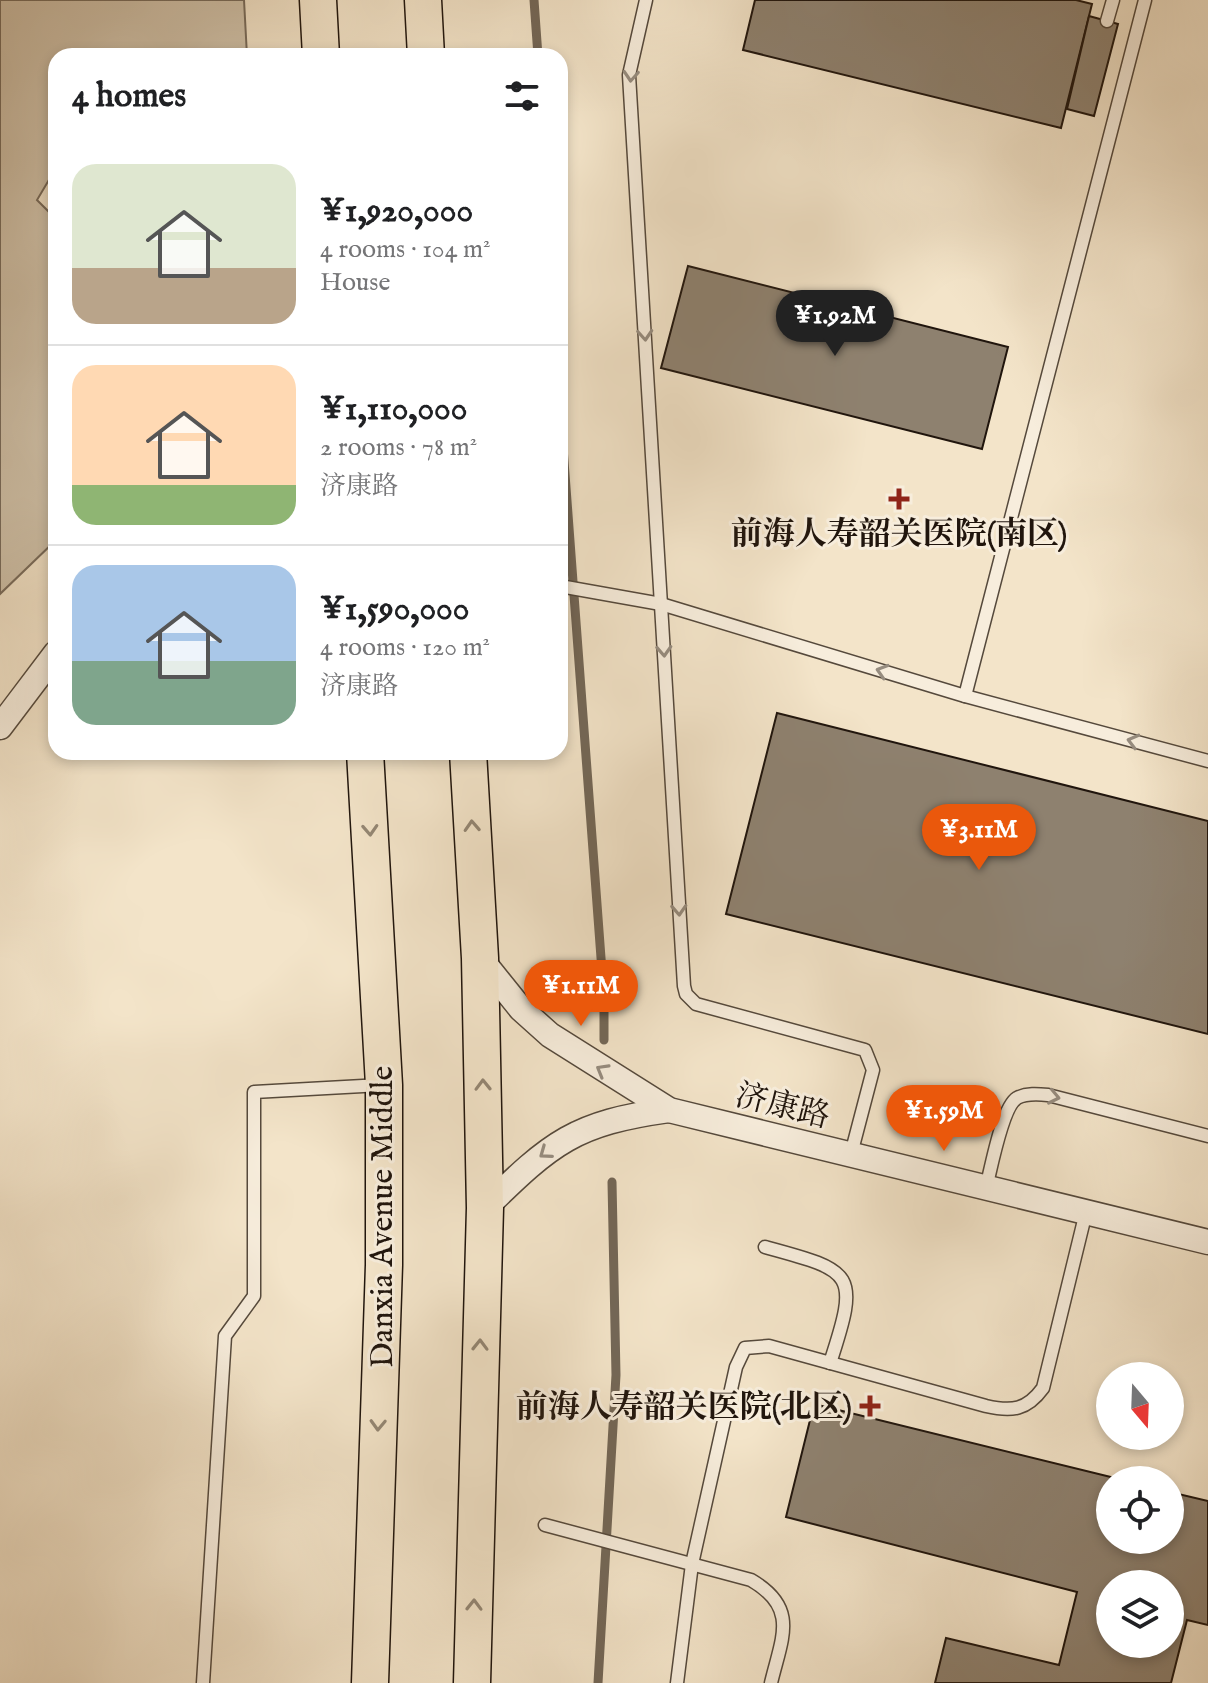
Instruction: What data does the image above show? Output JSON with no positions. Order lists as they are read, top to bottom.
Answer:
{
  "streets": {
    "main road": ["Danxia Avenue Middle"],
    "street": ["济康路"]
  },
  "one_way": ["济康路"],
  "places": {
    "health": ["前海人寿韶关医院(南区)", "前海人寿韶关医院(北区)"]
  },
  "north": "bottom",
  "page": {
    "heading": "4 homes",
    "list": [
      {
        "name": "¥1,920,000",
        "note": "4 rooms · 104 m² · House"
      },
      {
        "name": "¥1,110,000",
        "note": "2 rooms · 78 m² · 济康路"
      },
      {
        "name": "¥1,590,000",
        "note": "4 rooms · 120 m² · 济康路"
      }
    ],
    "price": [
      "¥1.92M",
      "¥3.11M",
      "¥1.11M",
      "¥1.59M"
    ]
  }
}
